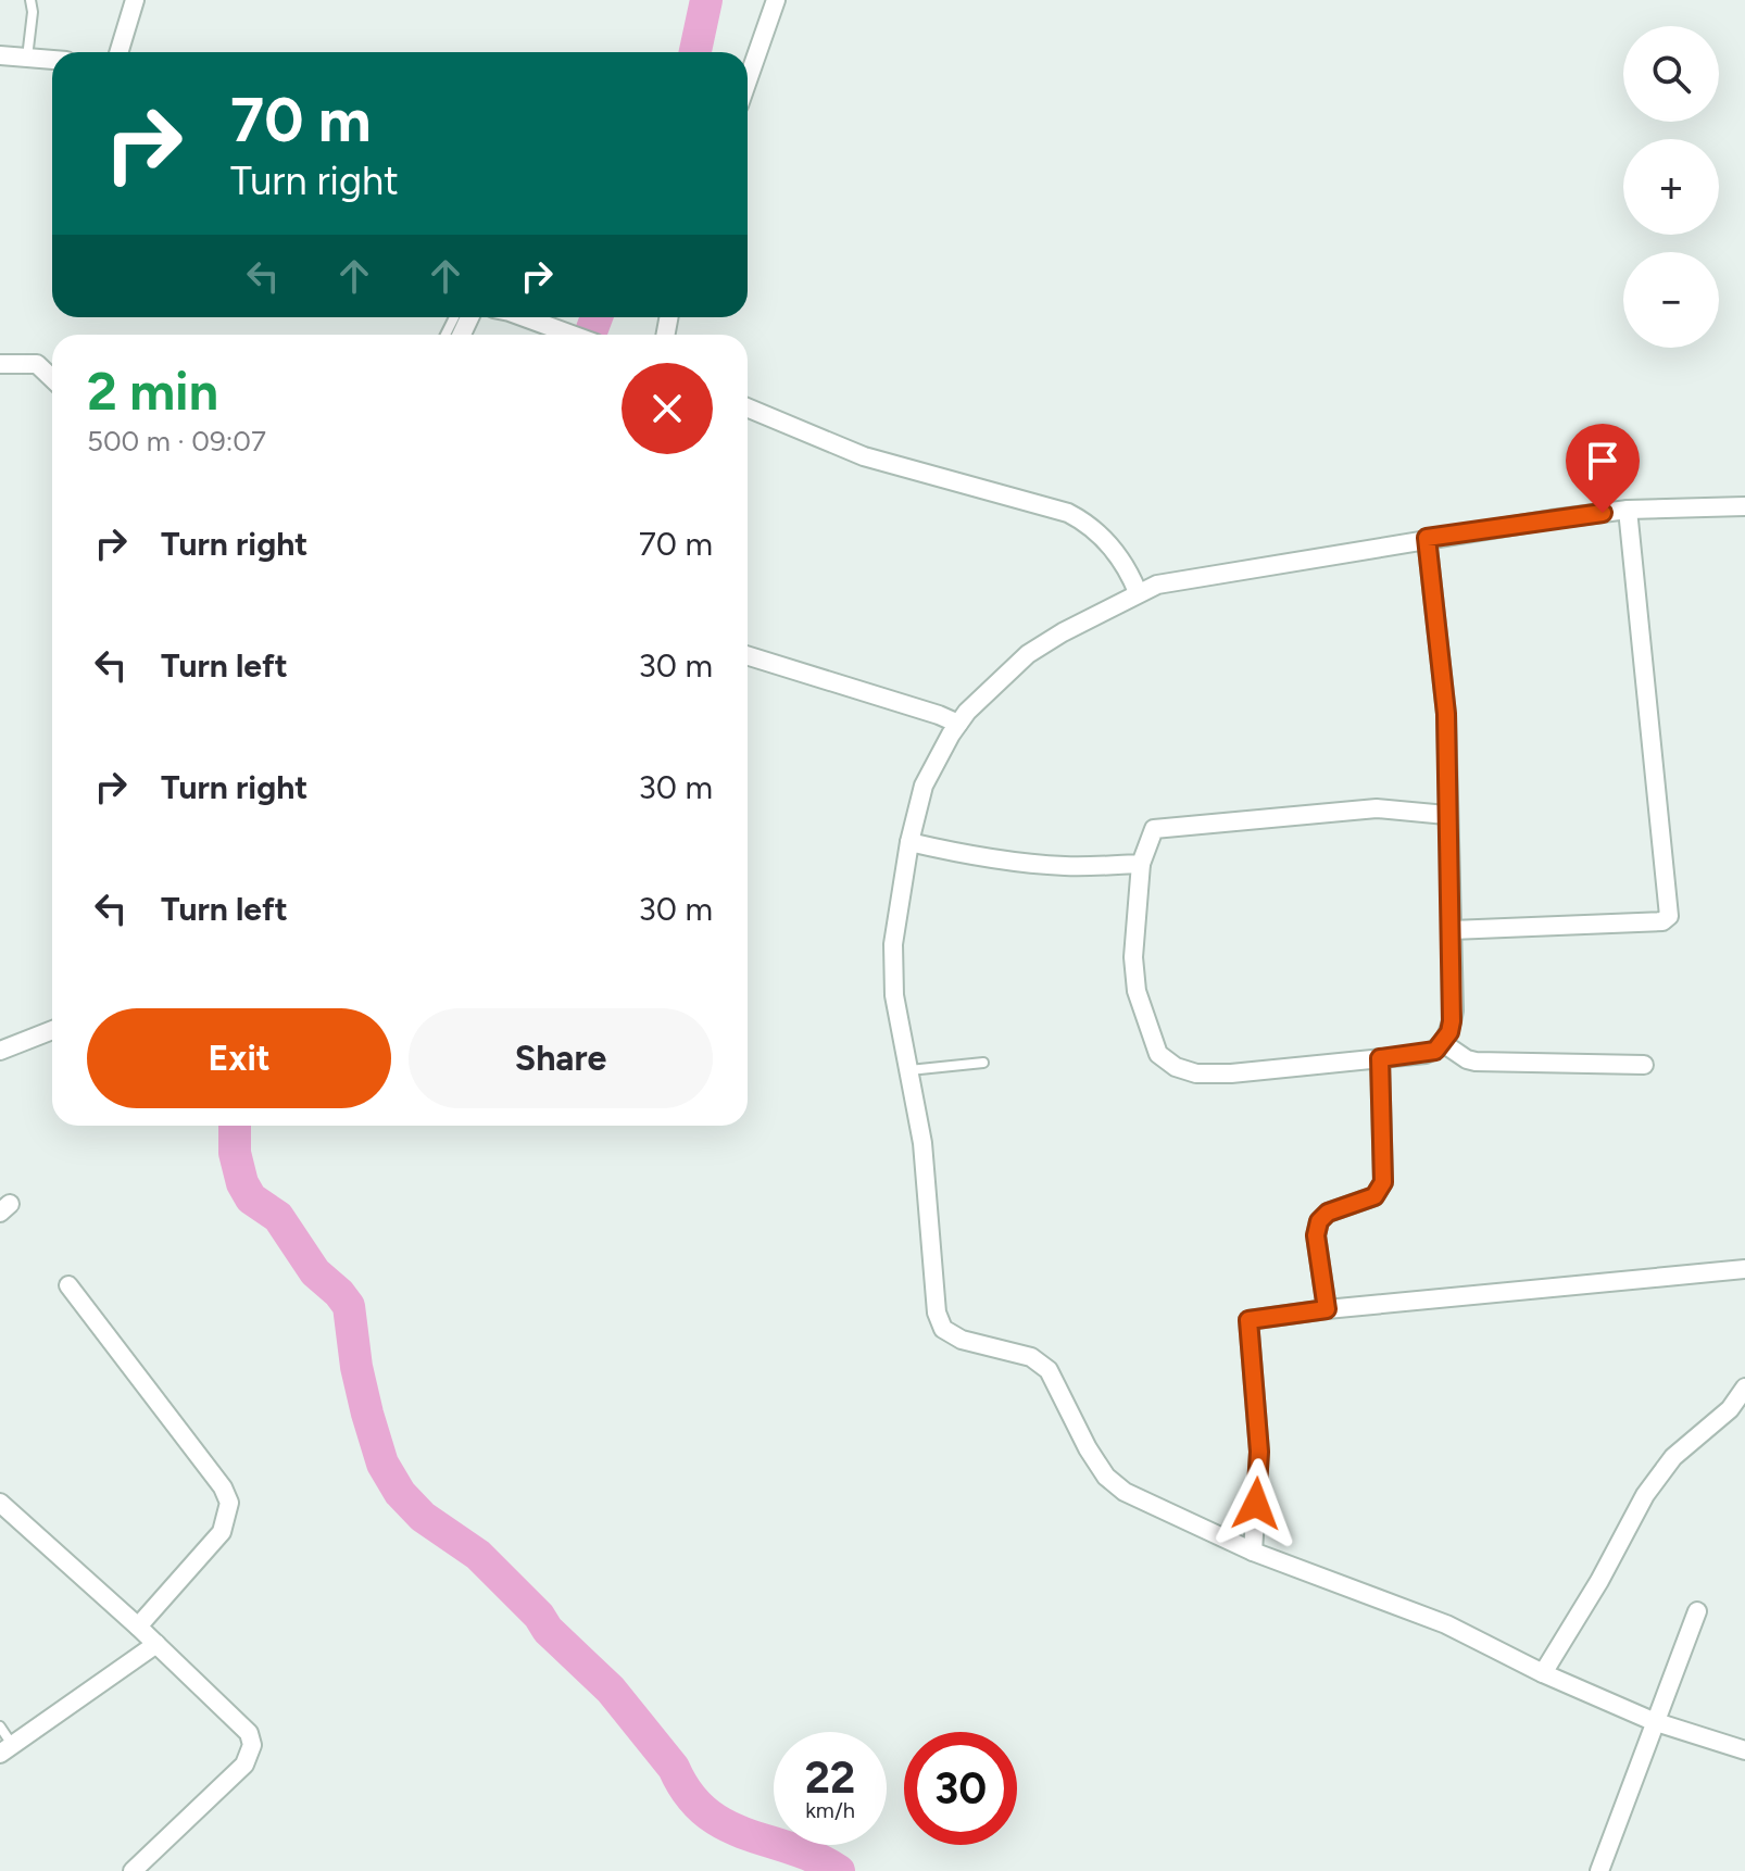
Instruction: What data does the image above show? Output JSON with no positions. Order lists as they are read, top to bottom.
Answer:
{
  "page": {
    "map_buttons": ["+", "−"],
    "turn": ["70 m", "Turn right"],
    "heading": ["2 min", "500 m · 09:07"],
    "list": [
      {
        "name": "Turn right",
        "value": "70 m"
      },
      {
        "name": "Turn left",
        "value": "30 m"
      },
      {
        "name": "Turn right",
        "value": "30 m"
      },
      {
        "name": "Turn left",
        "value": "30 m"
      }
    ],
    "buttons": ["Exit", "Share"],
    "speed": "22 km/h",
    "limit": "30"
  }
}
